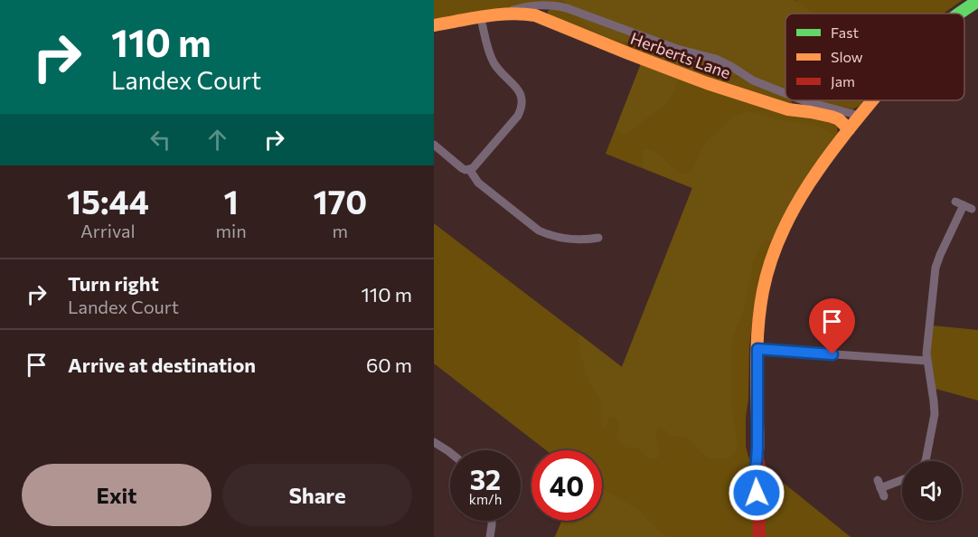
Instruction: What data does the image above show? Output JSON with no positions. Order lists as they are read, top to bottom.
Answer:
{
  "streets": {
    "street": ["Herberts Lane"]
  },
  "legend": ["Fast", "Slow", "Jam"],
  "page": {
    "turn": ["110 m", "Landex Court"],
    "eta": [
      "15:44",
      "Arrival",
      "1",
      "min",
      "170",
      "m"
    ],
    "list": [
      {
        "name": "Turn right",
        "note": "Landex Court",
        "value": "110 m"
      },
      {
        "name": "Arrive at destination",
        "value": "60 m"
      }
    ],
    "speed": "32 km/h",
    "limit": "40",
    "buttons": ["Exit", "Share"]
  }
}
